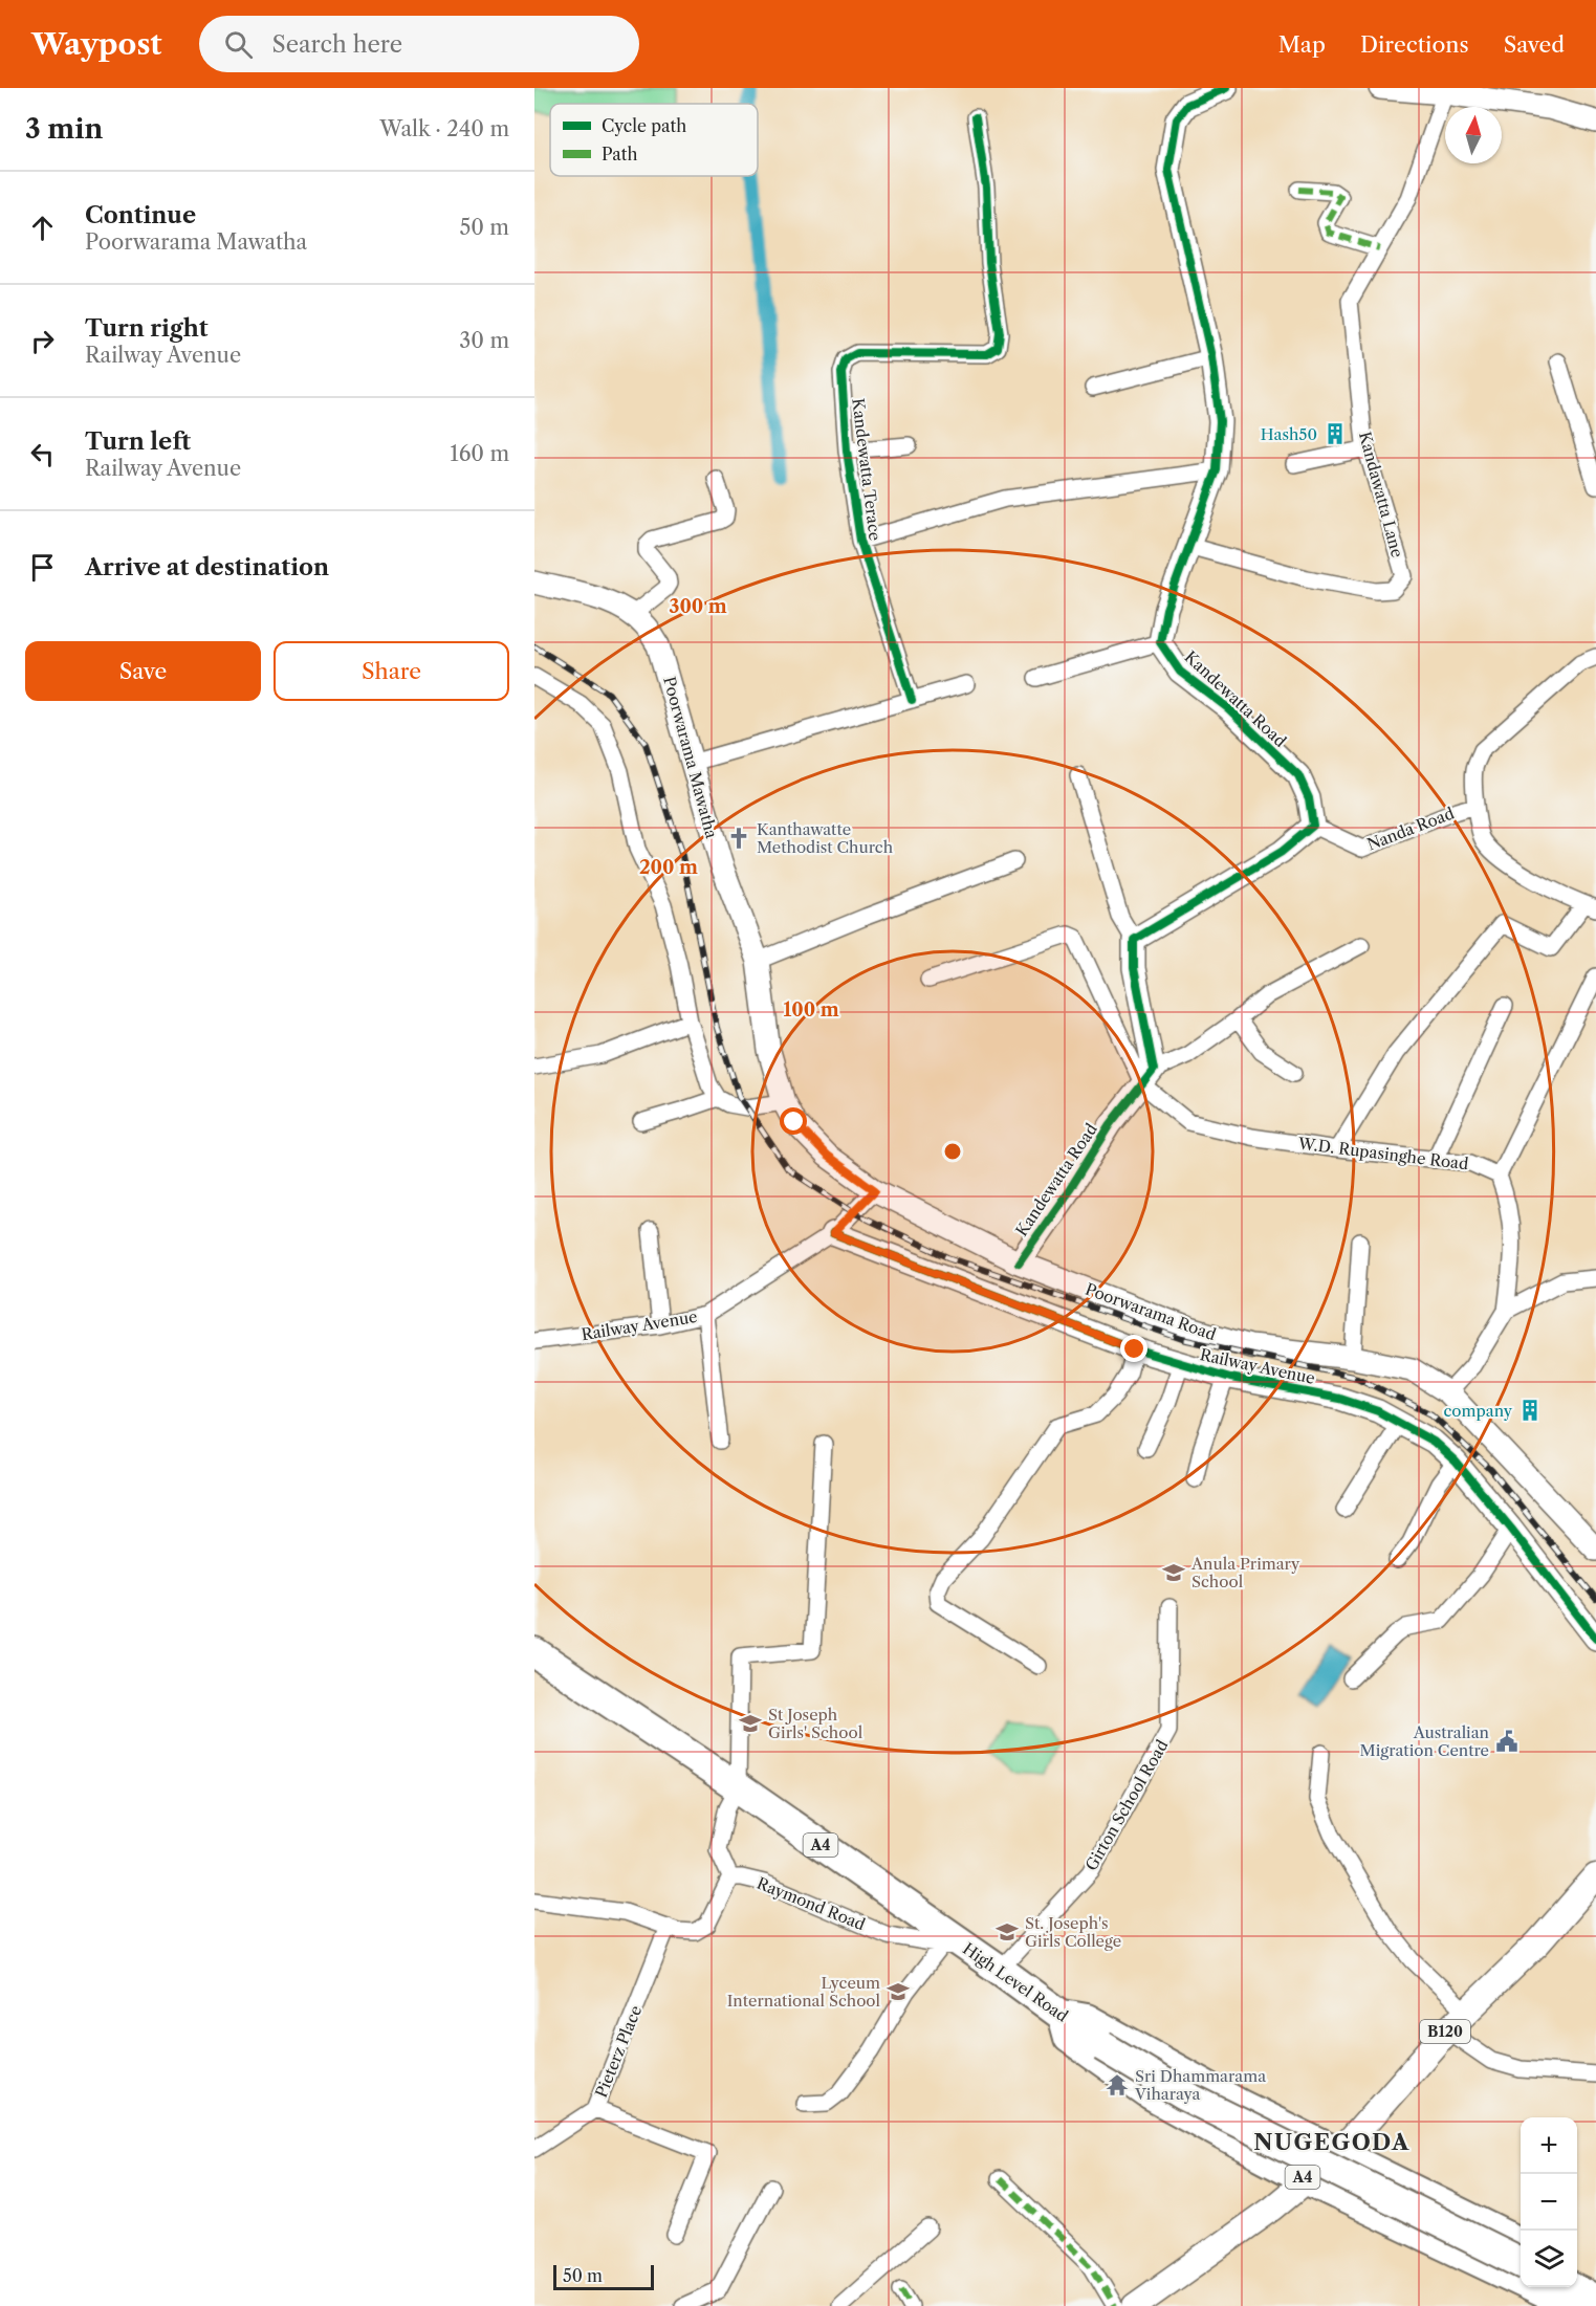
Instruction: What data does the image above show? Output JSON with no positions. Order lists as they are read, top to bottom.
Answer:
{
  "streets": {
    "highway": ["A4", "High Level Road"],
    "main road": ["B120"],
    "street": [
      "Kandewatta Terace",
      "Kandawatta Lane",
      "Kandewatta Road",
      "Poorwarama Mawatha",
      "Nanda Road",
      "W.D. Rupasinghe Road",
      "Poorwarama Road",
      "Railway Avenue",
      "Girton School Road",
      "Raymond Road",
      "Pieterz Place"
    ]
  },
  "crossings": [
    ["Kandewatta Road", "Nanda Road"],
    ["Kandewatta Road", "W.D. Rupasinghe Road"],
    ["Kandewatta Road", "Poorwarama Road"],
    ["Poorwarama Mawatha", "Poorwarama Road"],
    ["Poorwarama Mawatha", "Railway Avenue"],
    ["Poorwarama Road", "Railway Avenue"],
    ["Girton School Road", "High Level Road"],
    ["A4", "High Level Road"],
    ["A4", "B120"],
    ["Raymond Road", "High Level Road"]
  ],
  "districts": ["NUGEGODA"],
  "places": {
    "building": ["Hash50", "company"],
    "church": ["Kanthawatte Methodist Church"],
    "school or university": [
      "Anula Primary School",
      "St Joseph Girls' School",
      "St. Joseph's Girls College",
      "Lyceum International School"
    ],
    "public building": ["Australian Migration Centre"],
    "temple": ["Sri Dhammarama Viharaya"]
  },
  "legend": ["Cycle path", "Path"],
  "scale_bar": "50 m",
  "north": "top",
  "page": {
    "header": "Waypost",
    "search": "Search here",
    "nav": ["Map", "Directions", "Saved"],
    "heading": ["3 min", "Walk · 240 m"],
    "list": [
      ["Continue", "Poorwarama Mawatha", "50 m"],
      ["Turn right", "Railway Avenue", "30 m"],
      ["Turn left", "Railway Avenue", "160 m"],
      "Arrive at destination"
    ],
    "buttons": ["Save", "Share"],
    "map_buttons": ["+", "−"],
    "scale": "50 m"
  },
  "rings": ["300 m", "200 m", "100 m"]
}
